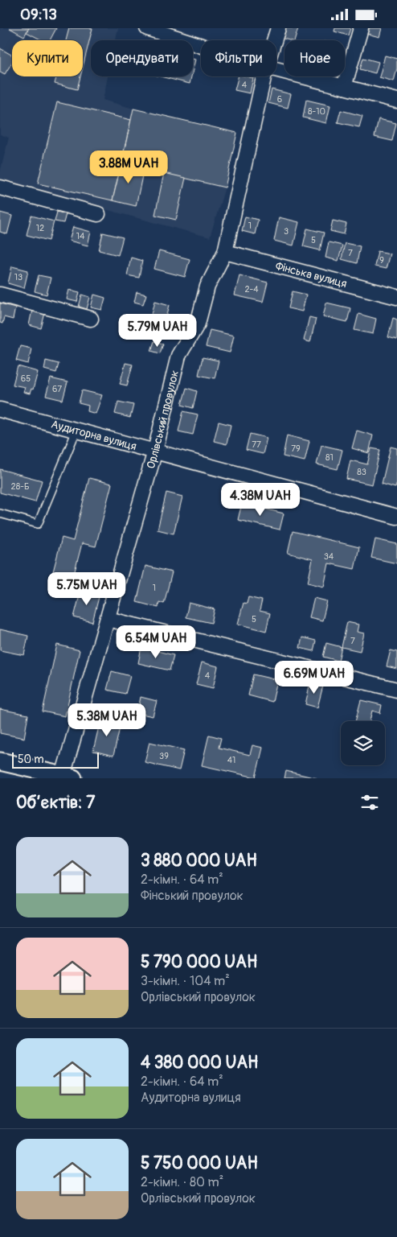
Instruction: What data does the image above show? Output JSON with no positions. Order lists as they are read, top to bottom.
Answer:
{
  "streets": {
    "street": ["Фінська вулиця", "Орлівський провулок", "Аудиторна вулиця"]
  },
  "crossings": [
    ["Фінська вулиця", "Орлівський провулок"],
    ["Орлівський провулок", "Аудиторна вулиця"]
  ],
  "house_numbers": [
    "4",
    "6",
    "8-10",
    "1",
    "12",
    "3",
    "14",
    "5",
    "7",
    "9",
    "13",
    "2-4",
    "65",
    "67",
    "77",
    "79",
    "81",
    "83",
    "28-Б",
    "34",
    "1",
    "5",
    "7",
    "4",
    "39",
    "41"
  ],
  "scale_bar": "50 m",
  "page": {
    "status": "09:13",
    "chip": [
      "Купити",
      "Орендувати",
      "Фільтри",
      "Нове"
    ],
    "price": [
      "3.88M UAH",
      "5.79M UAH",
      "4.38M UAH",
      "5.75M UAH",
      "6.54M UAH",
      "6.69M UAH",
      "5.38M UAH"
    ],
    "scale": "50 m",
    "heading": "Об’єктів: 7",
    "list": [
      {
        "name": "3 880 000 UAH",
        "note": "2-кімн. · 64 m² · Фінський провулок"
      },
      {
        "name": "5 790 000 UAH",
        "note": "3-кімн. · 104 m² · Орлівський провулок"
      },
      {
        "name": "4 380 000 UAH",
        "note": "2-кімн. · 64 m² · Аудиторна вулиця"
      },
      {
        "name": "5 750 000 UAH",
        "note": "2-кімн. · 80 m² · Орлівський провулок"
      }
    ]
  }
}
